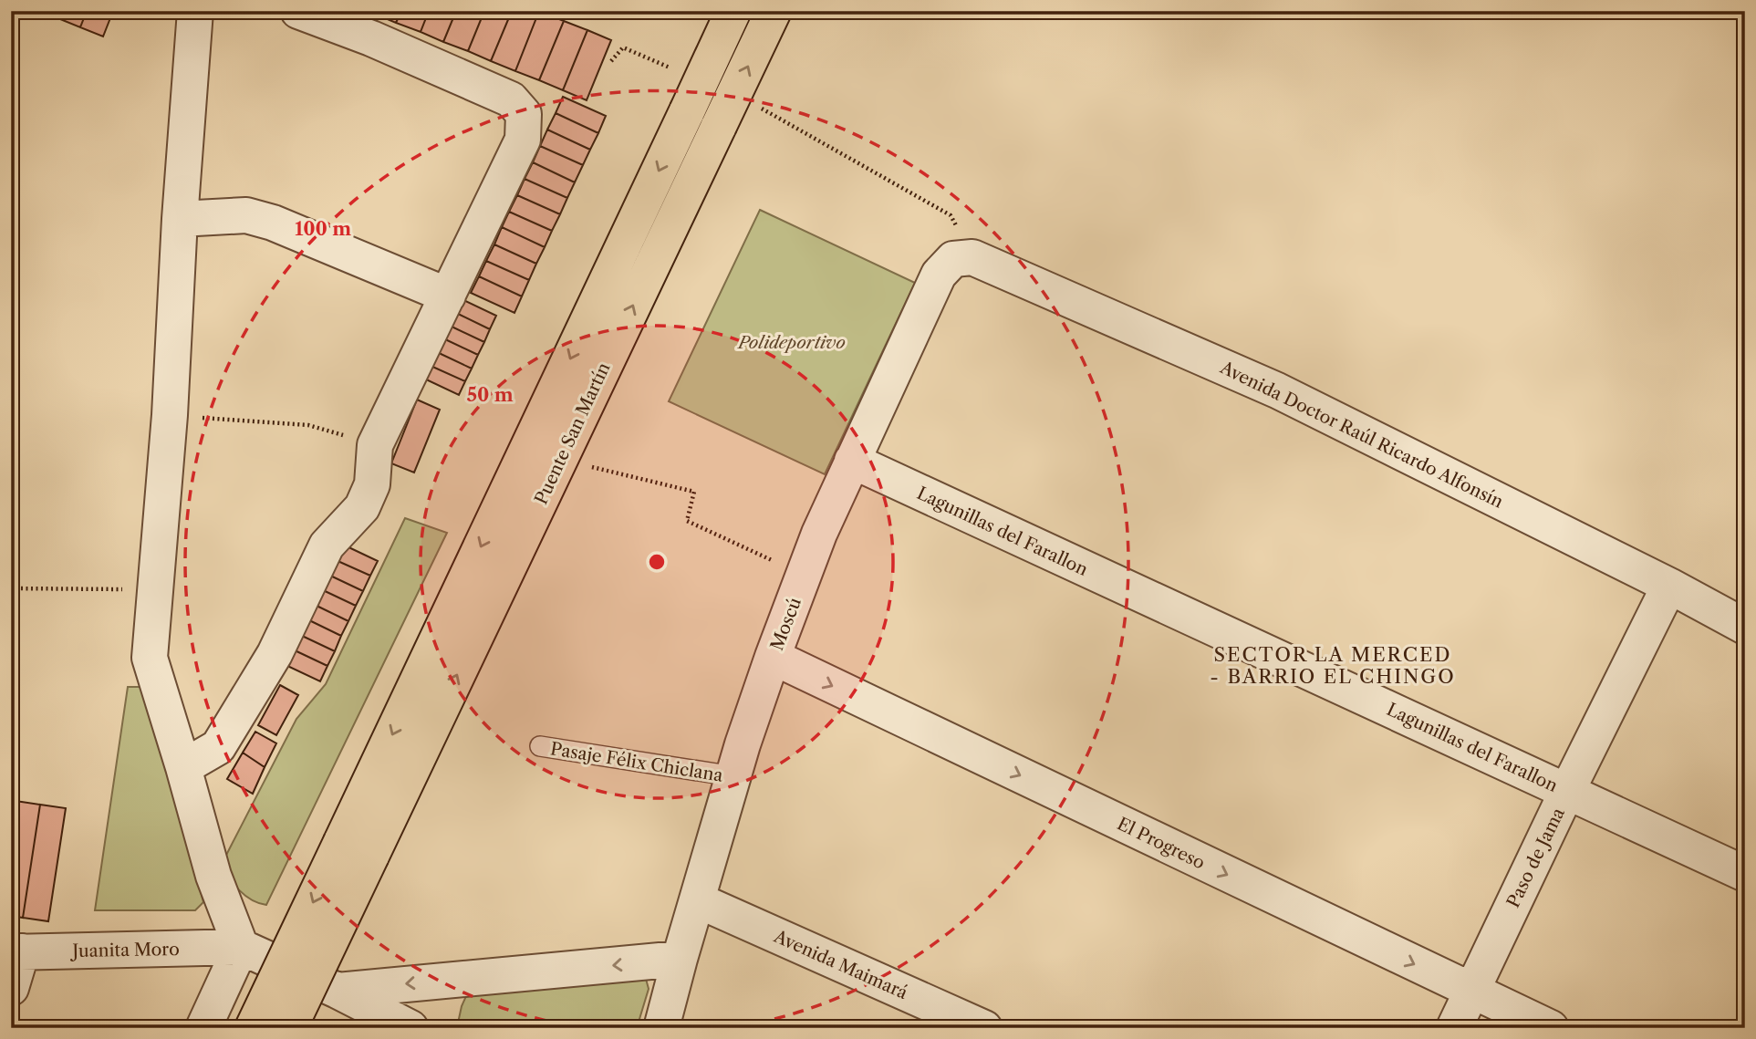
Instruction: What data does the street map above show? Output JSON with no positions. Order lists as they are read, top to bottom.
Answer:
{
  "streets": {
    "main road": ["Puente San Martín"],
    "street": [
      "Avenida Doctor Raúl Ricardo Alfonsín",
      "Lagunillas del Farallon",
      "Moscú",
      "El Progreso",
      "Paso de Jama",
      "Juanita Moro",
      "Avenida Maimará"
    ],
    "lane": ["Pasaje Félix Chiclana"]
  },
  "crossings": [
    ["Avenida Doctor Raúl Ricardo Alfonsín", "Moscú"],
    ["Avenida Doctor Raúl Ricardo Alfonsín", "Paso de Jama"],
    ["Lagunillas del Farallon", "Moscú"],
    ["Lagunillas del Farallon", "Paso de Jama"],
    ["Moscú", "Pasaje Félix Chiclana"],
    ["Moscú", "El Progreso"],
    ["Moscú", "Avenida Maimará"],
    ["El Progreso", "Paso de Jama"]
  ],
  "one_way": ["El Progreso"],
  "districts": ["SECTOR LA MERCED - BARRIO EL CHINGO"],
  "parks": ["Polideportivo"],
  "rings": ["100 m", "50 m"]
}
